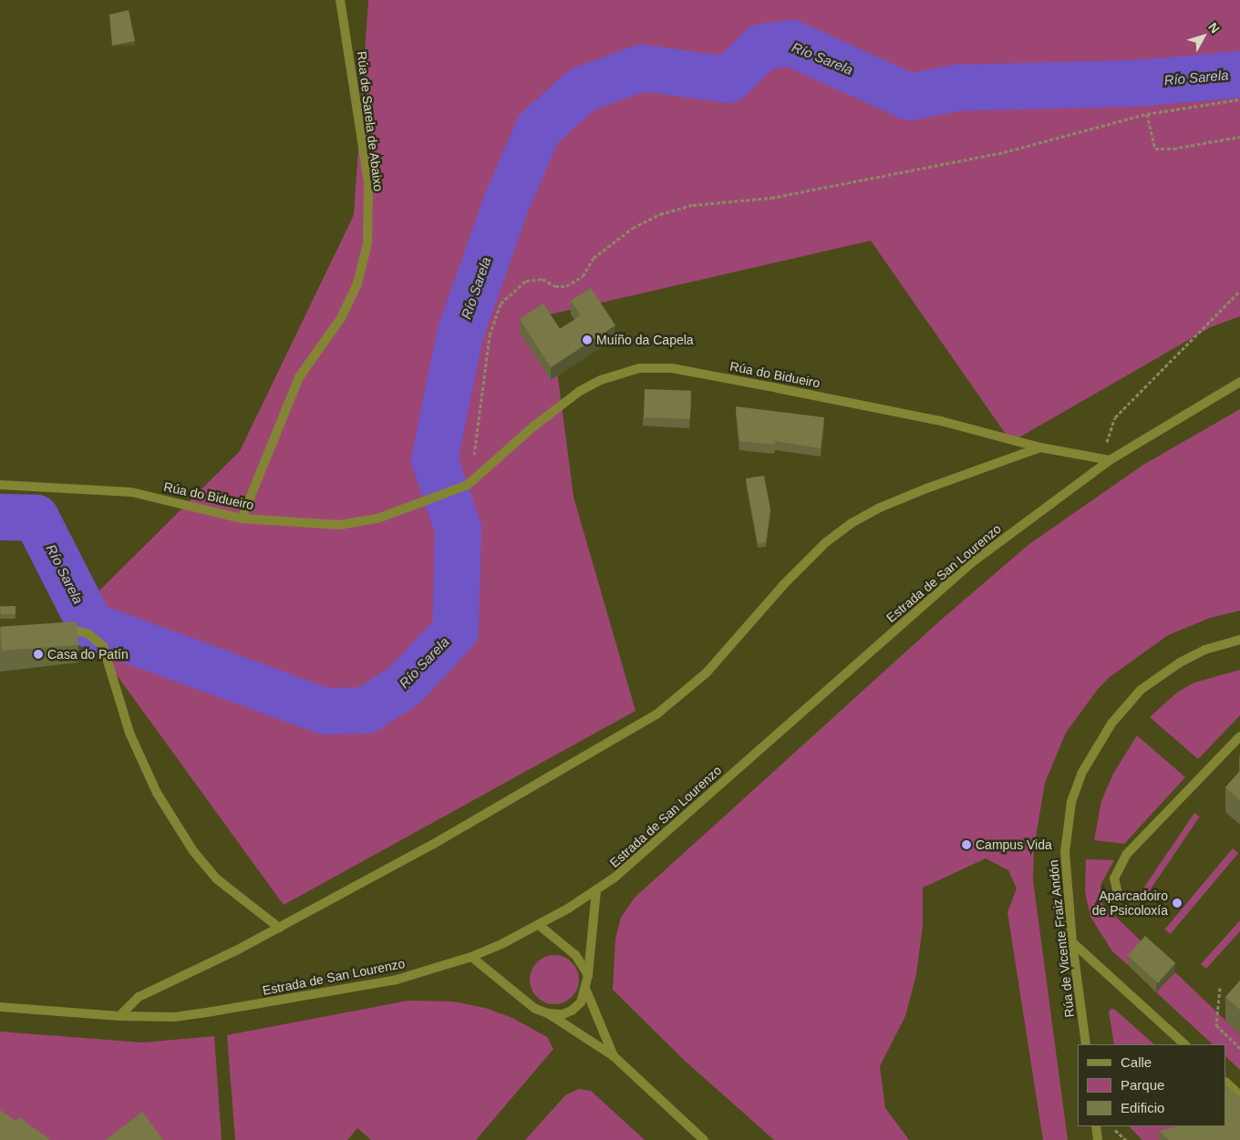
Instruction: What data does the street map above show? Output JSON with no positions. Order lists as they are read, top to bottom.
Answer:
{
  "streets": {
    "street": [
      "Rúa de Sarela de Abaixo",
      "Rúa do Bidueiro",
      "Estrada de San Lourenzo",
      "Rúa de Vicente Fraiz Andón"
    ]
  },
  "crossings": [
    ["Rúa de Sarela de Abaixo", "Rúa do Bidueiro"],
    ["Rúa do Bidueiro", "Estrada de San Lourenzo"]
  ],
  "water": ["Río Sarela"],
  "places": [
    "Muíño da Capela",
    "Casa do Patín",
    "Campus Vida",
    "Aparcadoiro de Psicoloxía"
  ],
  "legend": ["Calle", "Parque", "Edificio"],
  "north": "top right"
}
